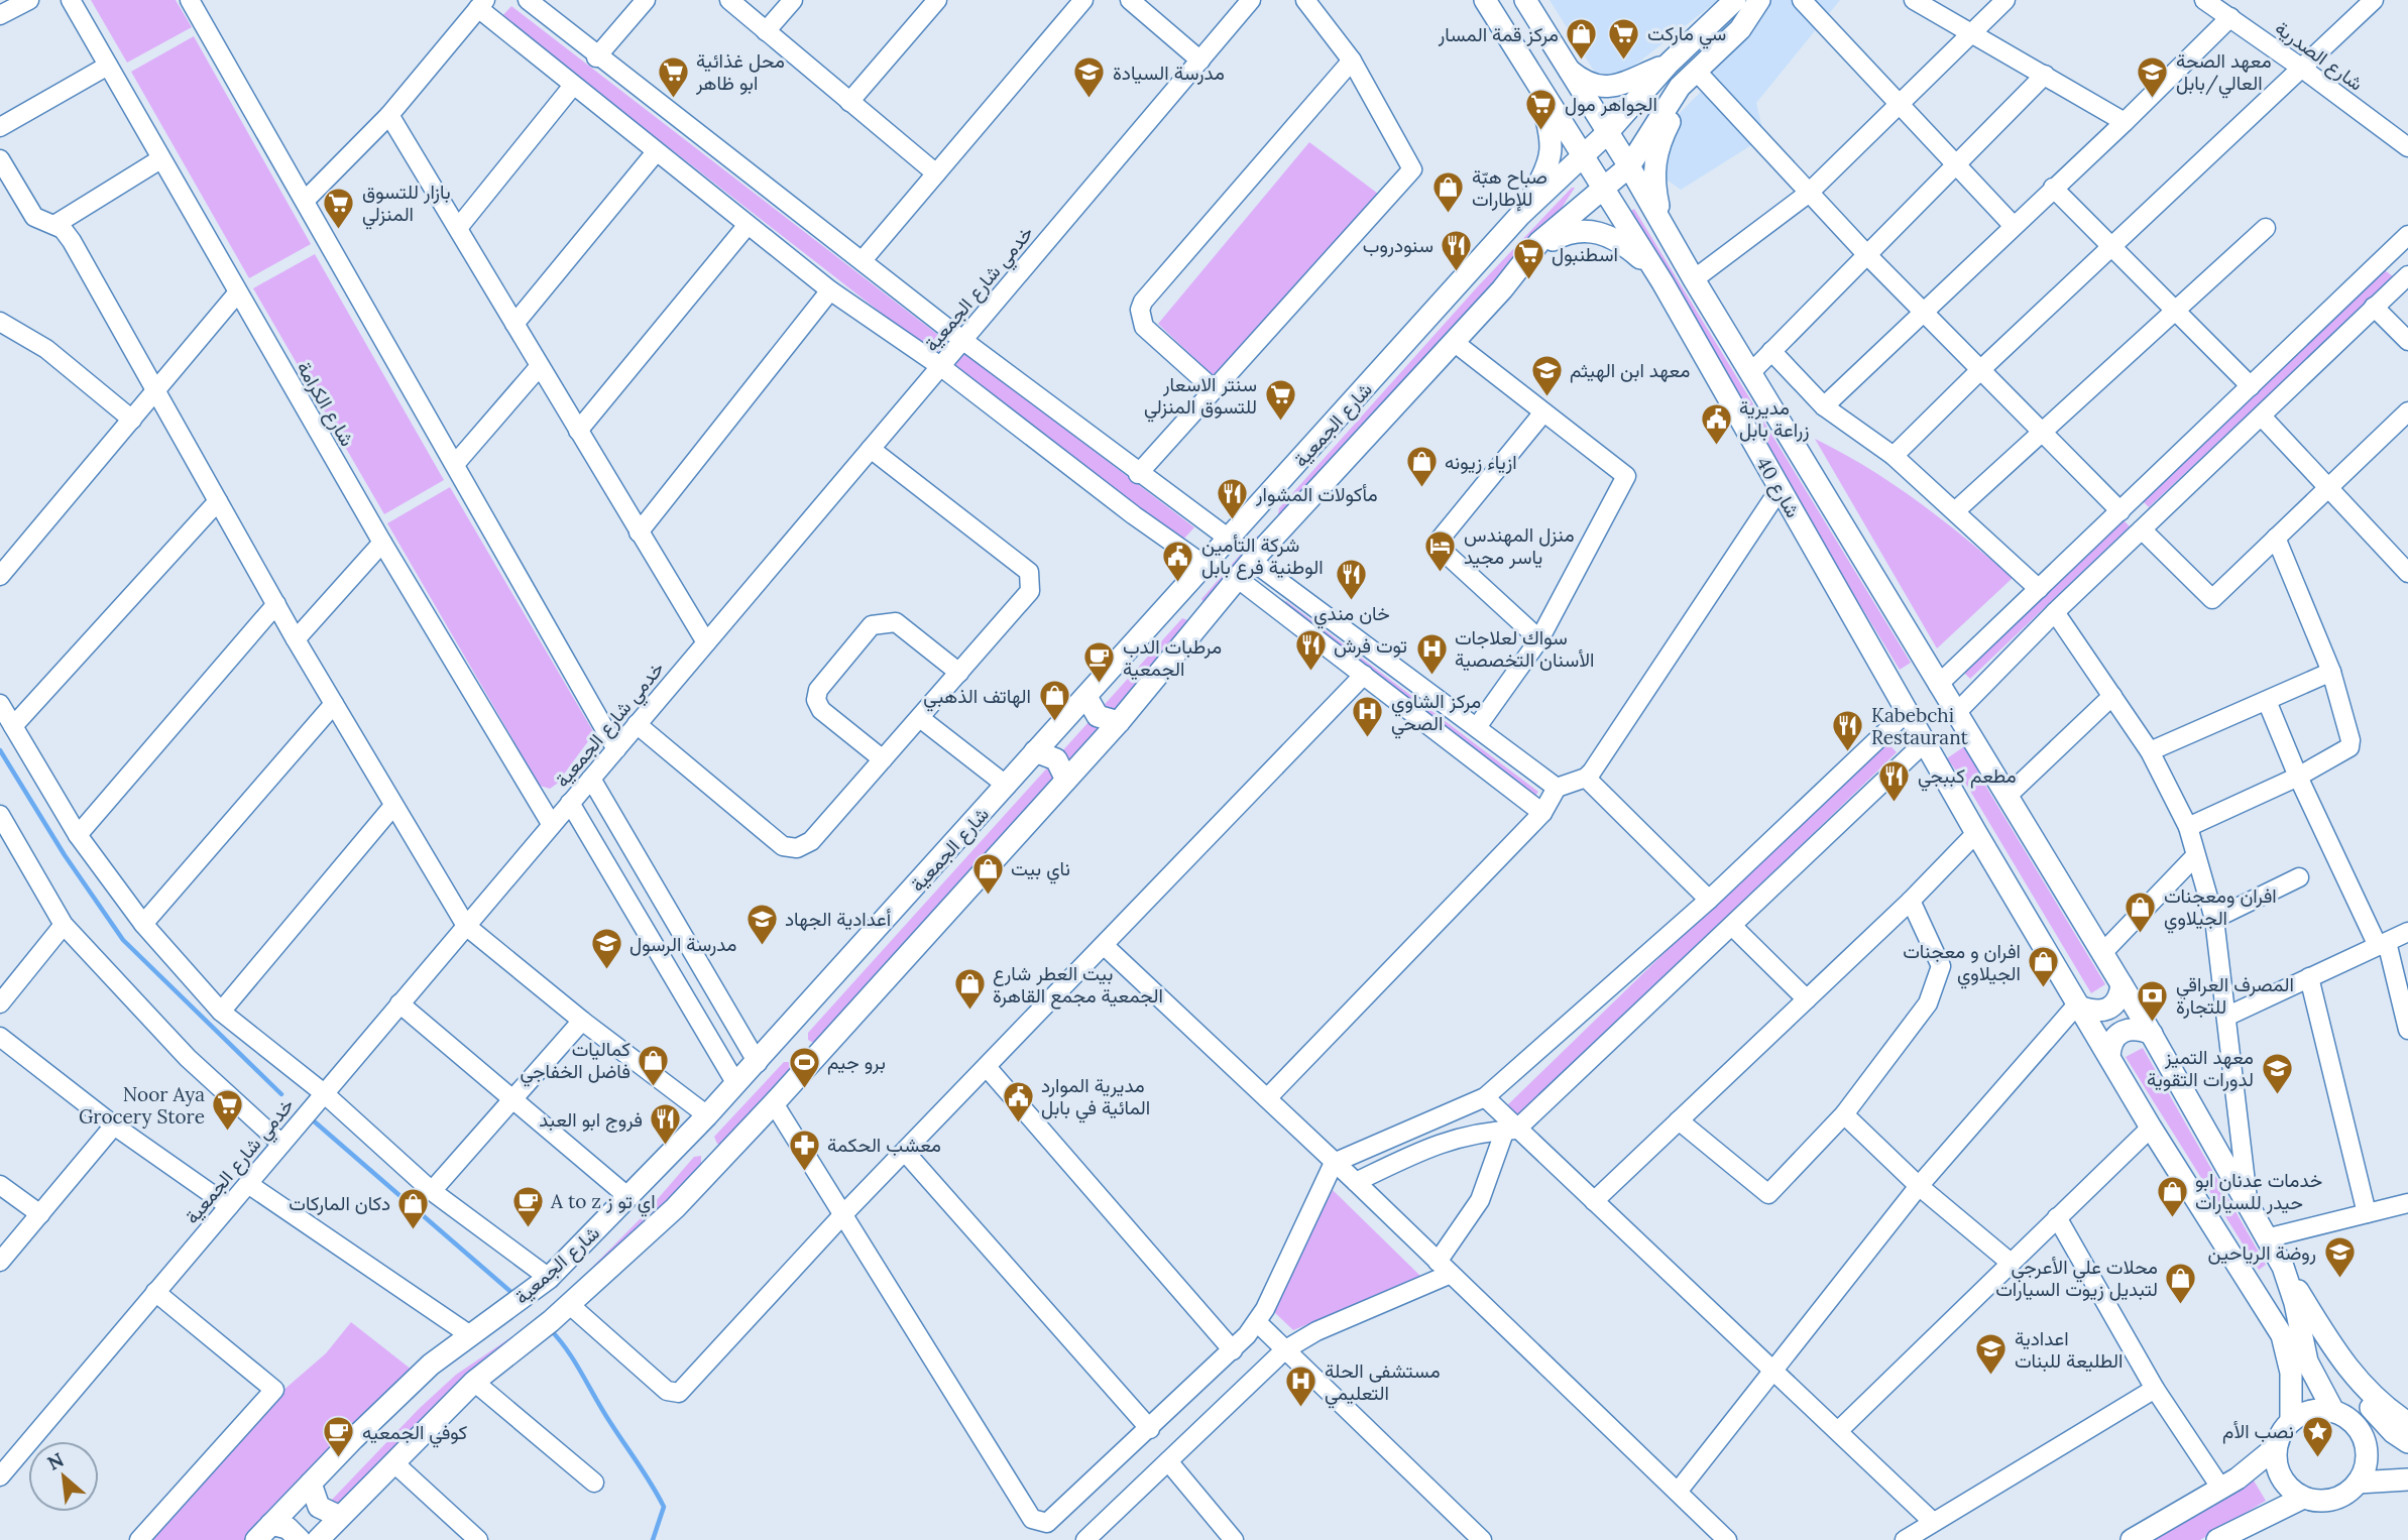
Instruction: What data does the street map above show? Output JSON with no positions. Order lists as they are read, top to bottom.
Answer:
{
  "streets": {
    "main road": ["شارع الجمعية", "شارع 40"],
    "street": ["شارع الصدرية", "خدمي شارع الجمعية", "شارع الكرامة"]
  },
  "crossings": [
    ["خدمي شارع الجمعية", "شارع الكرامة"],
    ["شارع الجمعية", "شارع 40"]
  ],
  "places": {
    "supermarket": [
      "سي ماركت",
      "محل غذائية ابو ظاهر",
      "الجواهر مول",
      "بازار للتسوق المنزلي",
      "اسطنبول",
      "سنتر الاسعار للتسوق المنزلي",
      "Noor Aya Grocery Store"
    ],
    "shop": [
      "مركز قمة المسار",
      "صباح هبّة للإطارات",
      "ازياء زيونه",
      "الهاتف الذهبي",
      "ناي بيت",
      "افران ومعجنات الجيلاوي",
      "افران و معجنات الجيلاوي",
      "بيت العطر شارع الجمعية مجمع القاهرة",
      "كماليات فاضل الخفاجي",
      "خدمات عدنان ابو حيدر للسيارات",
      "دكان الماركات",
      "محلات علي الأعرجي لتبديل زيوت السيارات"
    ],
    "school or university": [
      "معهد الصحة العالي/بابل",
      "مدرسة السيادة",
      "معهد ابن الهيثم",
      "أعدادية الجهاد",
      "مدرسة الرسول",
      "معهد التميز لدورات التقوية",
      "روضة الرياحين",
      "اعدادية الطليعة للبنات"
    ],
    "restaurant": [
      "سنودروب",
      "مأكولات المشوار",
      "خان مندي",
      "توت فرش",
      "Kabebchi Restaurant",
      "مطعم كببجي",
      "فروج ابو العبد"
    ],
    "public building": ["مديرية زراعة بابل", "شركة التأمين الوطنية فرع بابل", "مديرية الموارد المائية في بابل"],
    "hotel": ["منزل المهندس ياسر مجيد"],
    "hospital": ["سواك لعلاجات الأسنان التخصصية", "مركز الشاوي الصحي", "مستشفى الحلة التعليمي"],
    "cafe": ["مرطبات الدب الجمعية", "A to z اي تو ز", "كوفي الجمعيه"],
    "bank": ["المصرف العراقي للتجارة"],
    "sports": ["برو جيم"],
    "pharmacy": ["معشب الحكمة"],
    "place": ["نصب الأم"]
  },
  "north": "top left"
}
